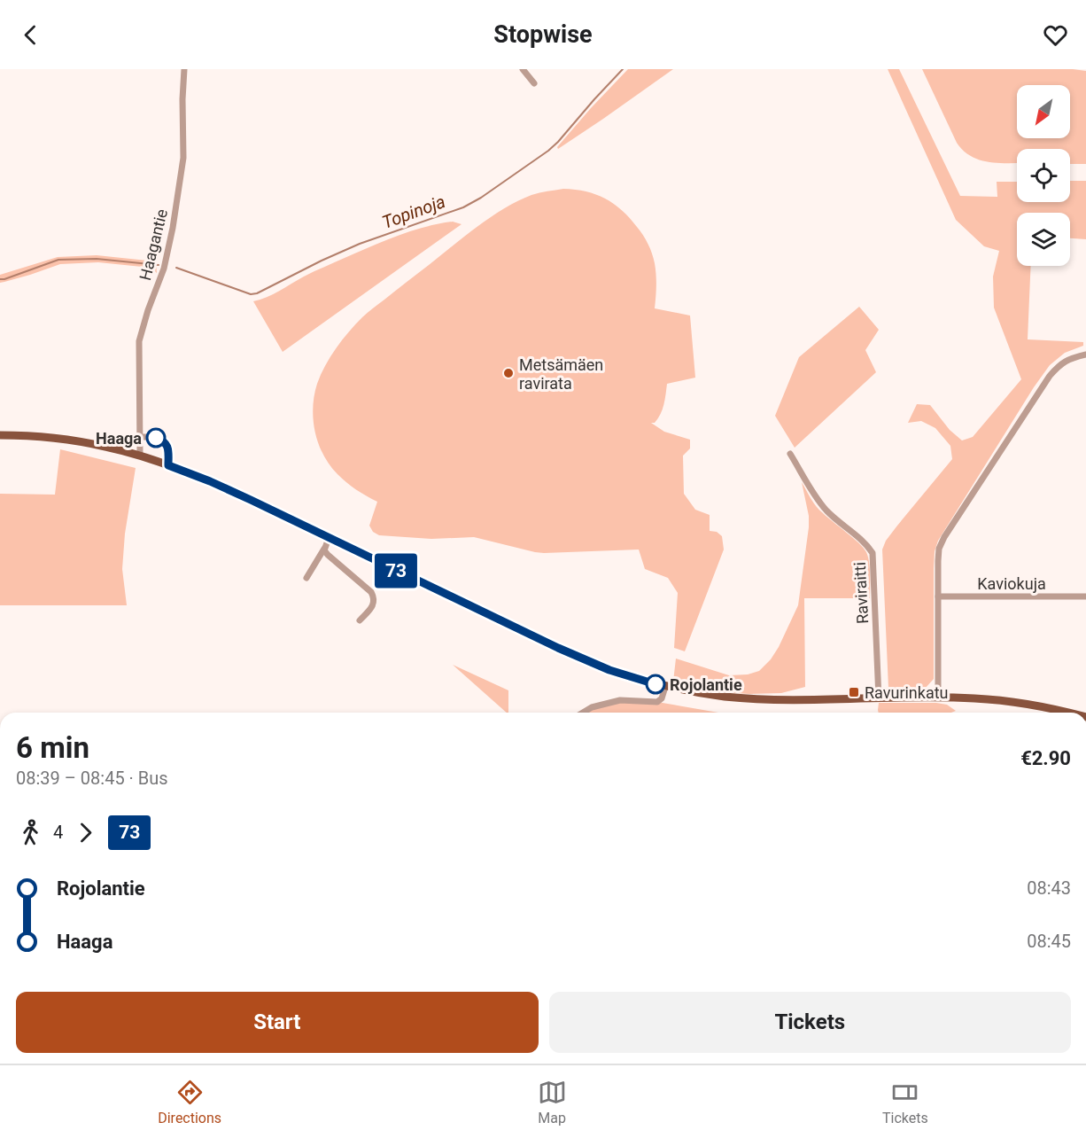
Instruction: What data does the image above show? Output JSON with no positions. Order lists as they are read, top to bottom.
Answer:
{
  "streets": {
    "street": ["Haagantie", "Kaviokuja", "Raviraitti"]
  },
  "water": ["Topinoja"],
  "places": {
    "other": ["Metsämäen ravirata", "Haaga", "Rojolantie"],
    "transit": ["Ravurinkatu"]
  },
  "lines": ["bus line 73"],
  "north": "bottom left",
  "page": {
    "header": "Stopwise",
    "on_map": "73",
    "heading": ["6 min", "08:39 – 08:45 · Bus", "€2.90"],
    "legs": ["4", "73"],
    "list": [
      {
        "name": "Rojolantie",
        "value": "08:43"
      },
      {
        "name": "Haaga",
        "value": "08:45"
      }
    ],
    "buttons": ["Start", "Tickets"],
    "tabs": ["Directions", "Map", "Tickets"]
  }
}
